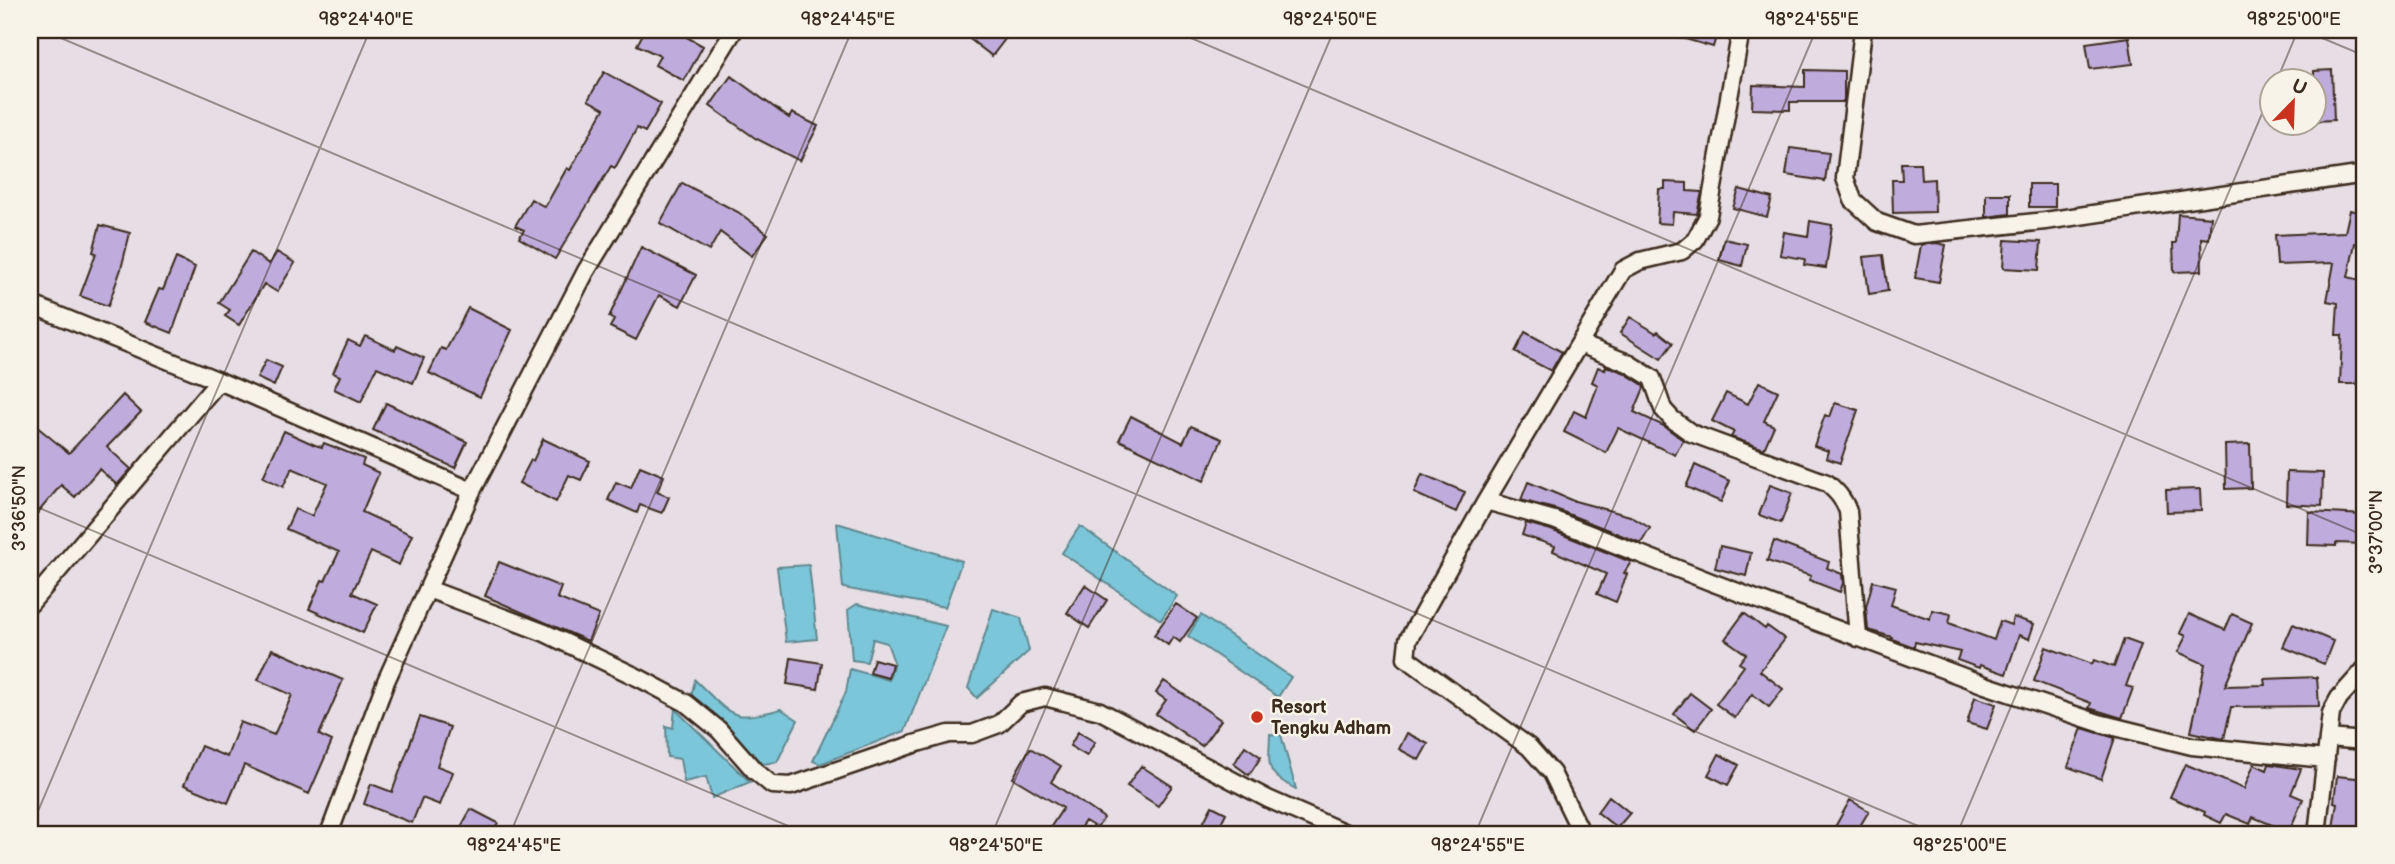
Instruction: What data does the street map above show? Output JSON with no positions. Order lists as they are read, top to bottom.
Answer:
{
  "places": ["Resort Tengku Adham"],
  "north": "top right",
  "coordinates": [
    "98°24'40\"E",
    "98°24'45\"E",
    "98°24'50\"E",
    "98°24'55\"E",
    "98°25'00\"E",
    "3°36'50\"N",
    "3°37'00\"N"
  ]
}
